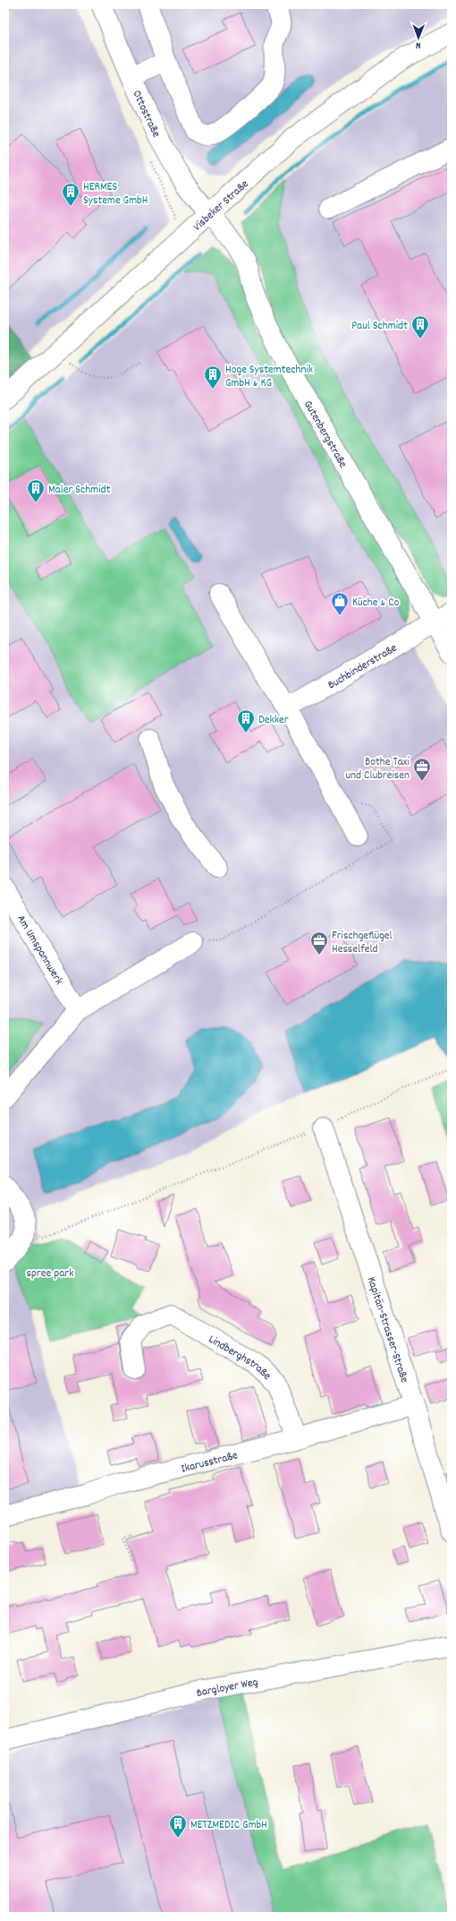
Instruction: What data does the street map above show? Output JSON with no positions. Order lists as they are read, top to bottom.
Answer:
{
  "streets": {
    "street": [
      "Ottostraße",
      "Visbeker Straße",
      "Gutenbergstraße",
      "Buchbinderstraße",
      "Am Umspannwerk",
      "Kapitän-Strasser-Straße",
      "Lindberghstraße",
      "Ikarusstraße",
      "Bargloyer Weg"
    ]
  },
  "crossings": [
    ["Ottostraße", "Visbeker Straße"],
    ["Ottostraße", "Gutenbergstraße"],
    ["Visbeker Straße", "Gutenbergstraße"],
    ["Gutenbergstraße", "Buchbinderstraße"],
    ["Kapitän-Strasser-Straße", "Ikarusstraße"],
    ["Lindberghstraße", "Ikarusstraße"]
  ],
  "parks": ["spree park"],
  "places": {
    "building": [
      "HERMES Systeme GmbH",
      "Paul Schmidt",
      "Hoge Systemtechnik GmbH & KG",
      "Maler Schmidt",
      "Dekker",
      "METZMEDIC GmbH"
    ],
    "shop": ["Küche & Co"],
    "office": ["Bothe Taxi und Clubreisen", "Frischgeflügel Hesselfeld"]
  },
  "north": "bottom"
}
